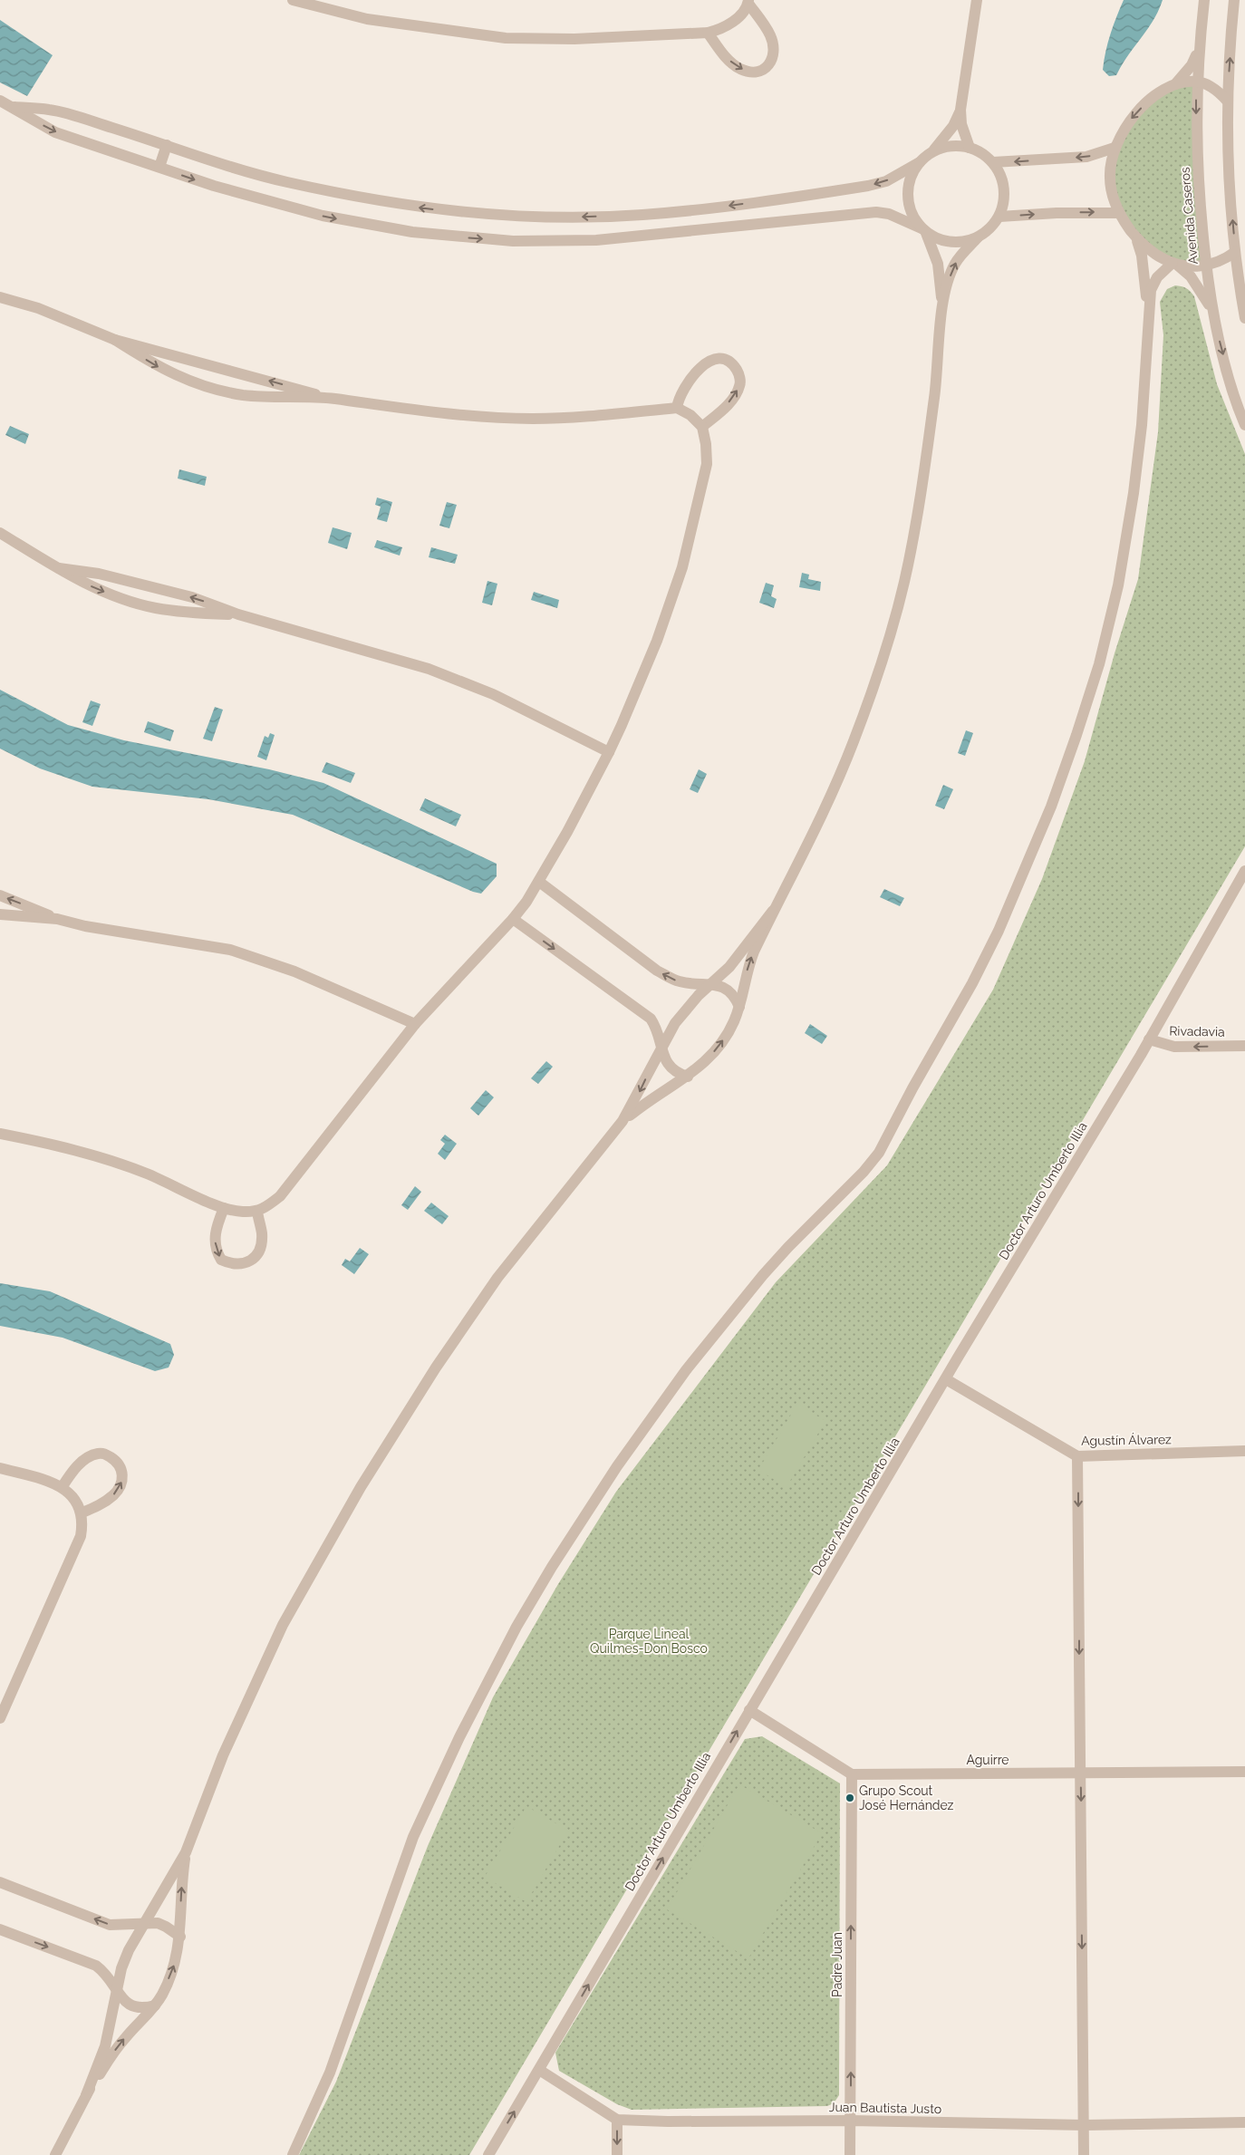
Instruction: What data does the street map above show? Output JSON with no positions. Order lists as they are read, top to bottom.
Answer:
{
  "streets": {
    "street": [
      "Avenida Caseros",
      "Rivadavia",
      "Doctor Arturo Umberto Illia",
      "Agustín Álvarez",
      "Aguirre",
      "Padre Juan",
      "Juan Bautista Justo"
    ]
  },
  "crossings": [
    ["Rivadavia", "Doctor Arturo Umberto Illia"],
    ["Doctor Arturo Umberto Illia", "Agustín Álvarez"],
    ["Aguirre", "Padre Juan"],
    ["Padre Juan", "Juan Bautista Justo"]
  ],
  "one_way": ["Rivadavia", "Padre Juan"],
  "parks": ["Parque Lineal Quilmes-Don Bosco"],
  "places": ["Grupo Scout José Hernández"]
}
